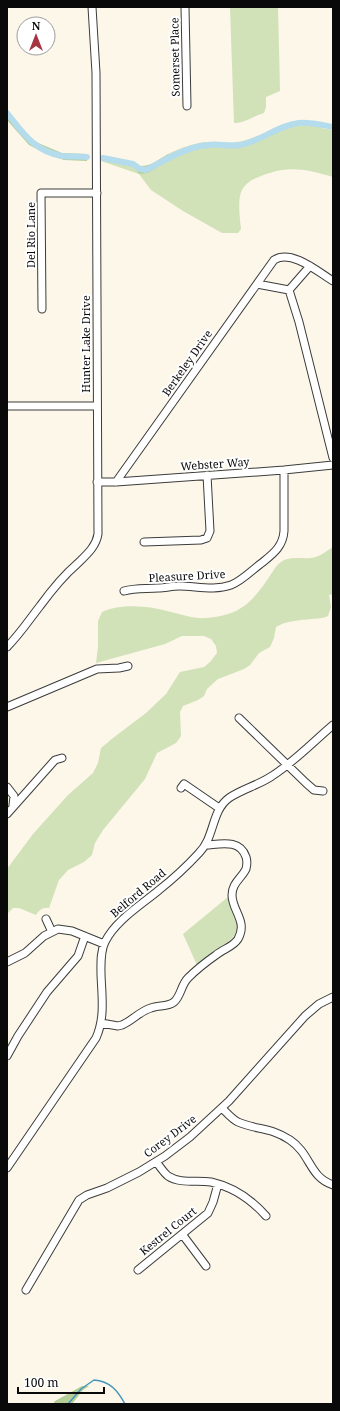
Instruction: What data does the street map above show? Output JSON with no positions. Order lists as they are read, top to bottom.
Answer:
{
  "streets": {
    "street": [
      "Somerset Place",
      "Del Rio Lane",
      "Hunter Lake Drive",
      "Berkeley Drive",
      "Webster Way",
      "Pleasure Drive",
      "Belford Road",
      "Corey Drive",
      "Kestrel Court"
    ]
  },
  "crossings": [
    ["Del Rio Lane", "Hunter Lake Drive"],
    ["Hunter Lake Drive", "Webster Way"],
    ["Berkeley Drive", "Webster Way"],
    ["Webster Way", "Pleasure Drive"]
  ],
  "scale_bar": "100 m",
  "north": "top"
}
